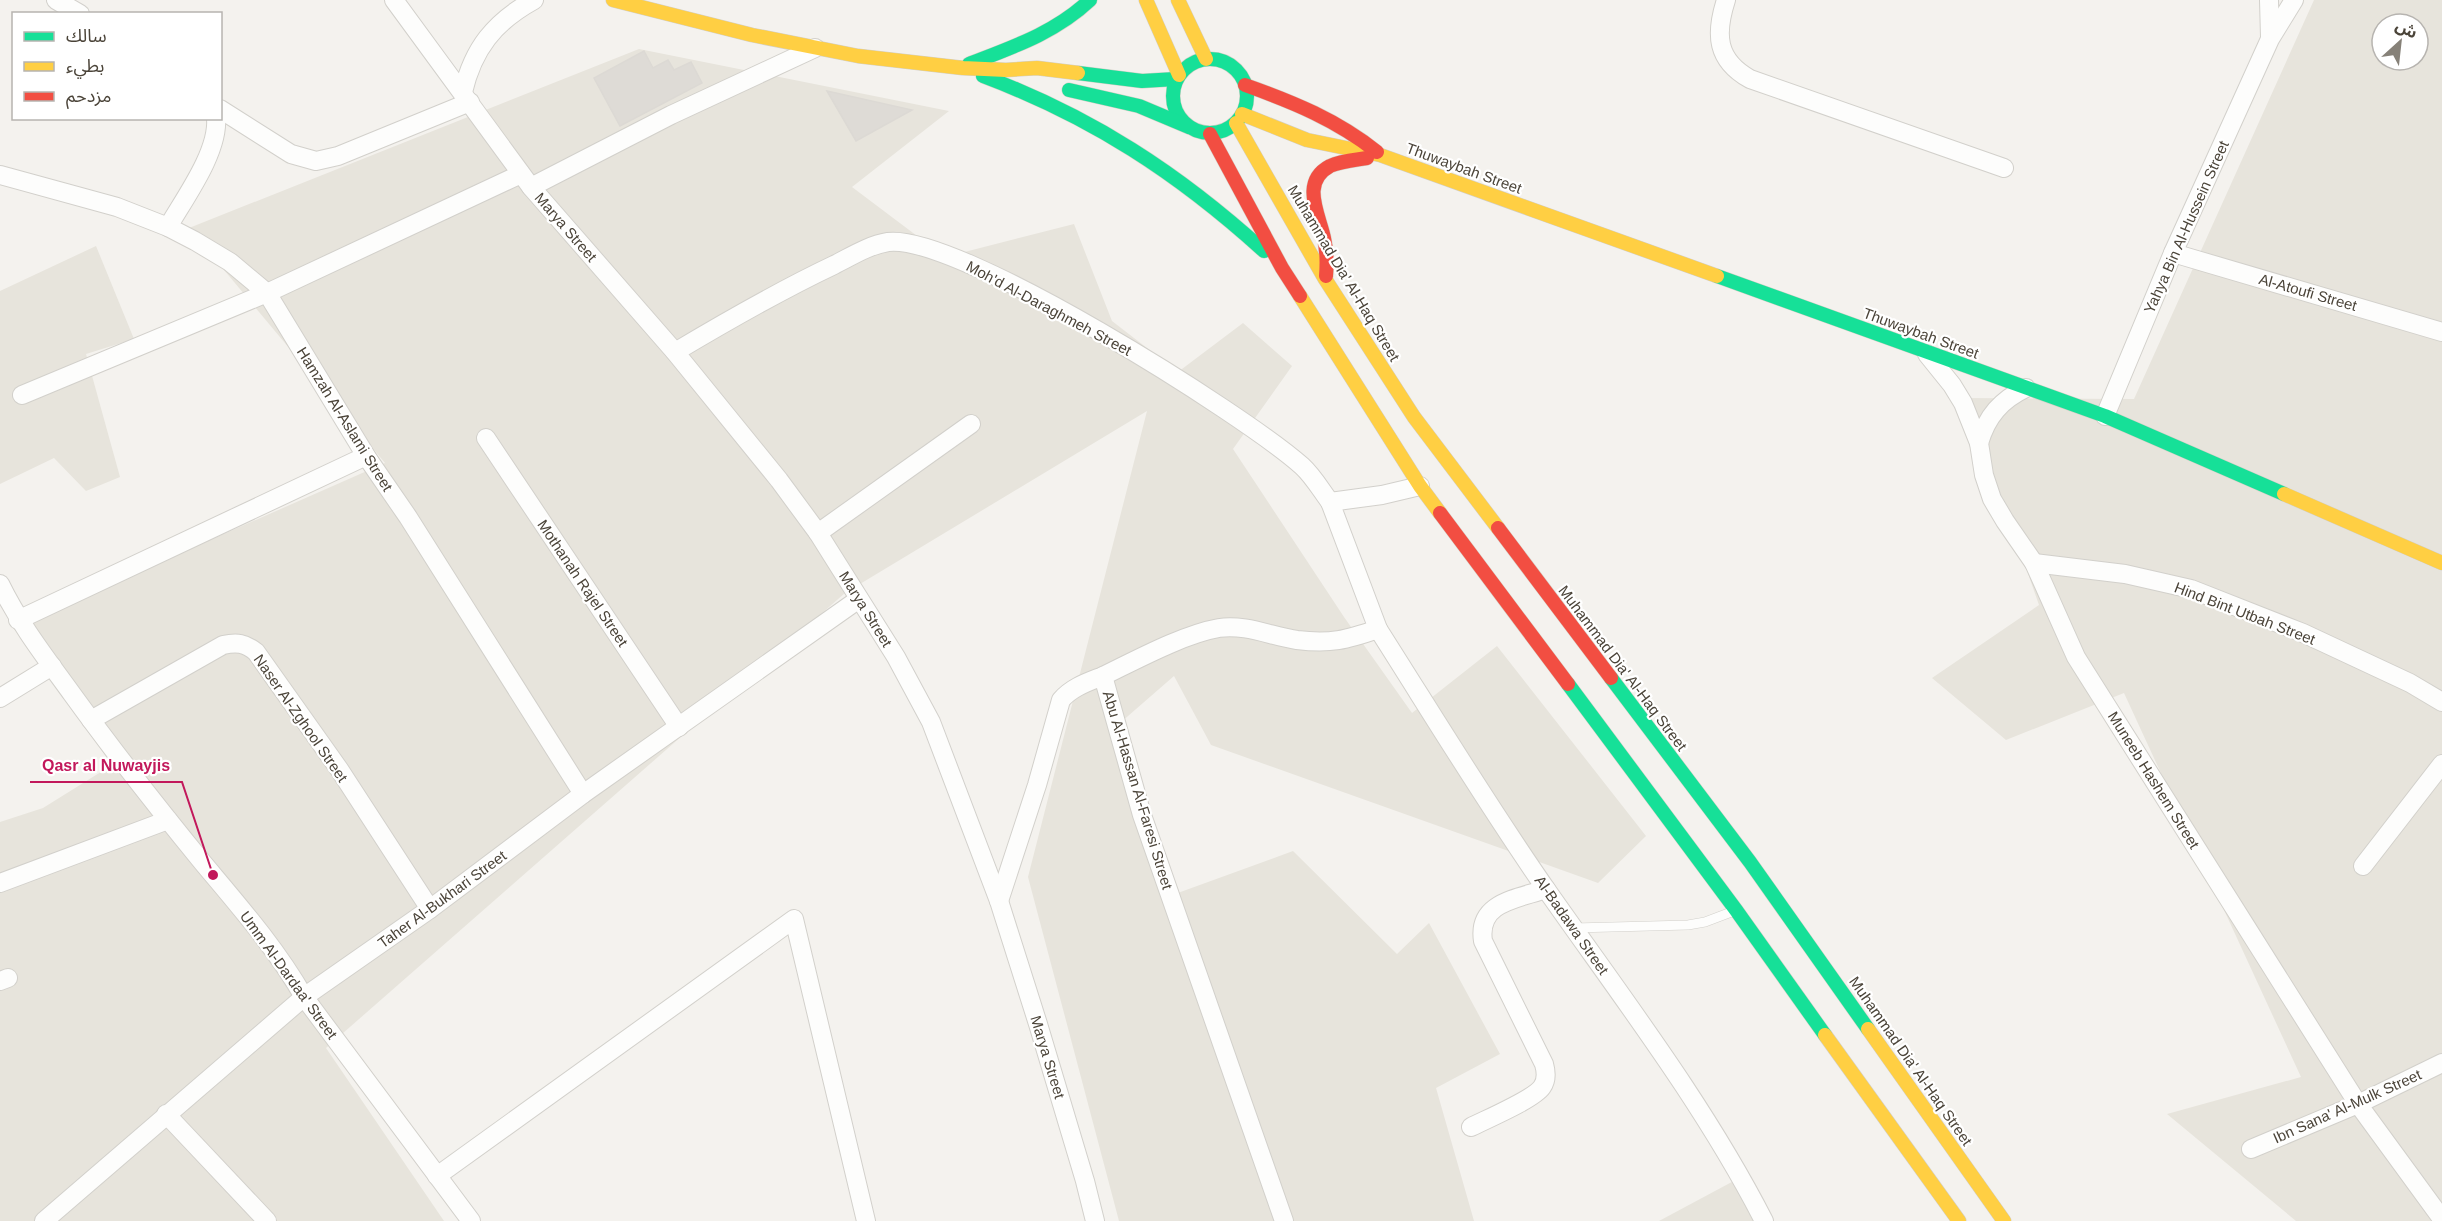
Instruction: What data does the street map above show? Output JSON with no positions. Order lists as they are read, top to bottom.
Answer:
{
  "streets": {
    "main road": ["Thuwaybah Street", "Muhammad Dia' Al-Haq Street"],
    "street": [
      "Marya Street",
      "Yahya Bin Al-Hussein Street",
      "Al-Atoufi Street",
      "Moh'd Al-Daraghmeh Street",
      "Hamzah Al-Aslami Street",
      "Mothanah Rajel Street",
      "Hind Bint Utbah Street",
      "Naser Al-Zghool Street",
      "Muneeb Hashem Street",
      "Abu Al-Hassan Al-Faresi Street",
      "Taher Al-Bukhari Street",
      "Al-Badawa Street",
      "Umm Al-Dardaa' Street",
      "Ibn Sana' Al-Mulk Street"
    ]
  },
  "crossings": [
    ["Thuwaybah Street", "Yahya Bin Al-Hussein Street"],
    ["Thuwaybah Street", "Muhammad Dia' Al-Haq Street"],
    ["Thuwaybah Street", "Muneeb Hashem Street"],
    ["Marya Street", "Moh'd Al-Daraghmeh Street"],
    ["Marya Street", "Taher Al-Bukhari Street"],
    ["Yahya Bin Al-Hussein Street", "Al-Atoufi Street"],
    ["Hamzah Al-Aslami Street", "Taher Al-Bukhari Street"],
    ["Mothanah Rajel Street", "Taher Al-Bukhari Street"],
    ["Hind Bint Utbah Street", "Muneeb Hashem Street"],
    ["Naser Al-Zghool Street", "Taher Al-Bukhari Street"],
    ["Naser Al-Zghool Street", "Umm Al-Dardaa' Street"],
    ["Muneeb Hashem Street", "Ibn Sana' Al-Mulk Street"],
    ["Abu Al-Hassan Al-Faresi Street", "Al-Badawa Street"],
    ["Taher Al-Bukhari Street", "Umm Al-Dardaa' Street"]
  ],
  "places": ["Qasr al Nuwayjis"],
  "legend": ["سالك", "بطيء", "مزدحم"],
  "north": "top right"
}
